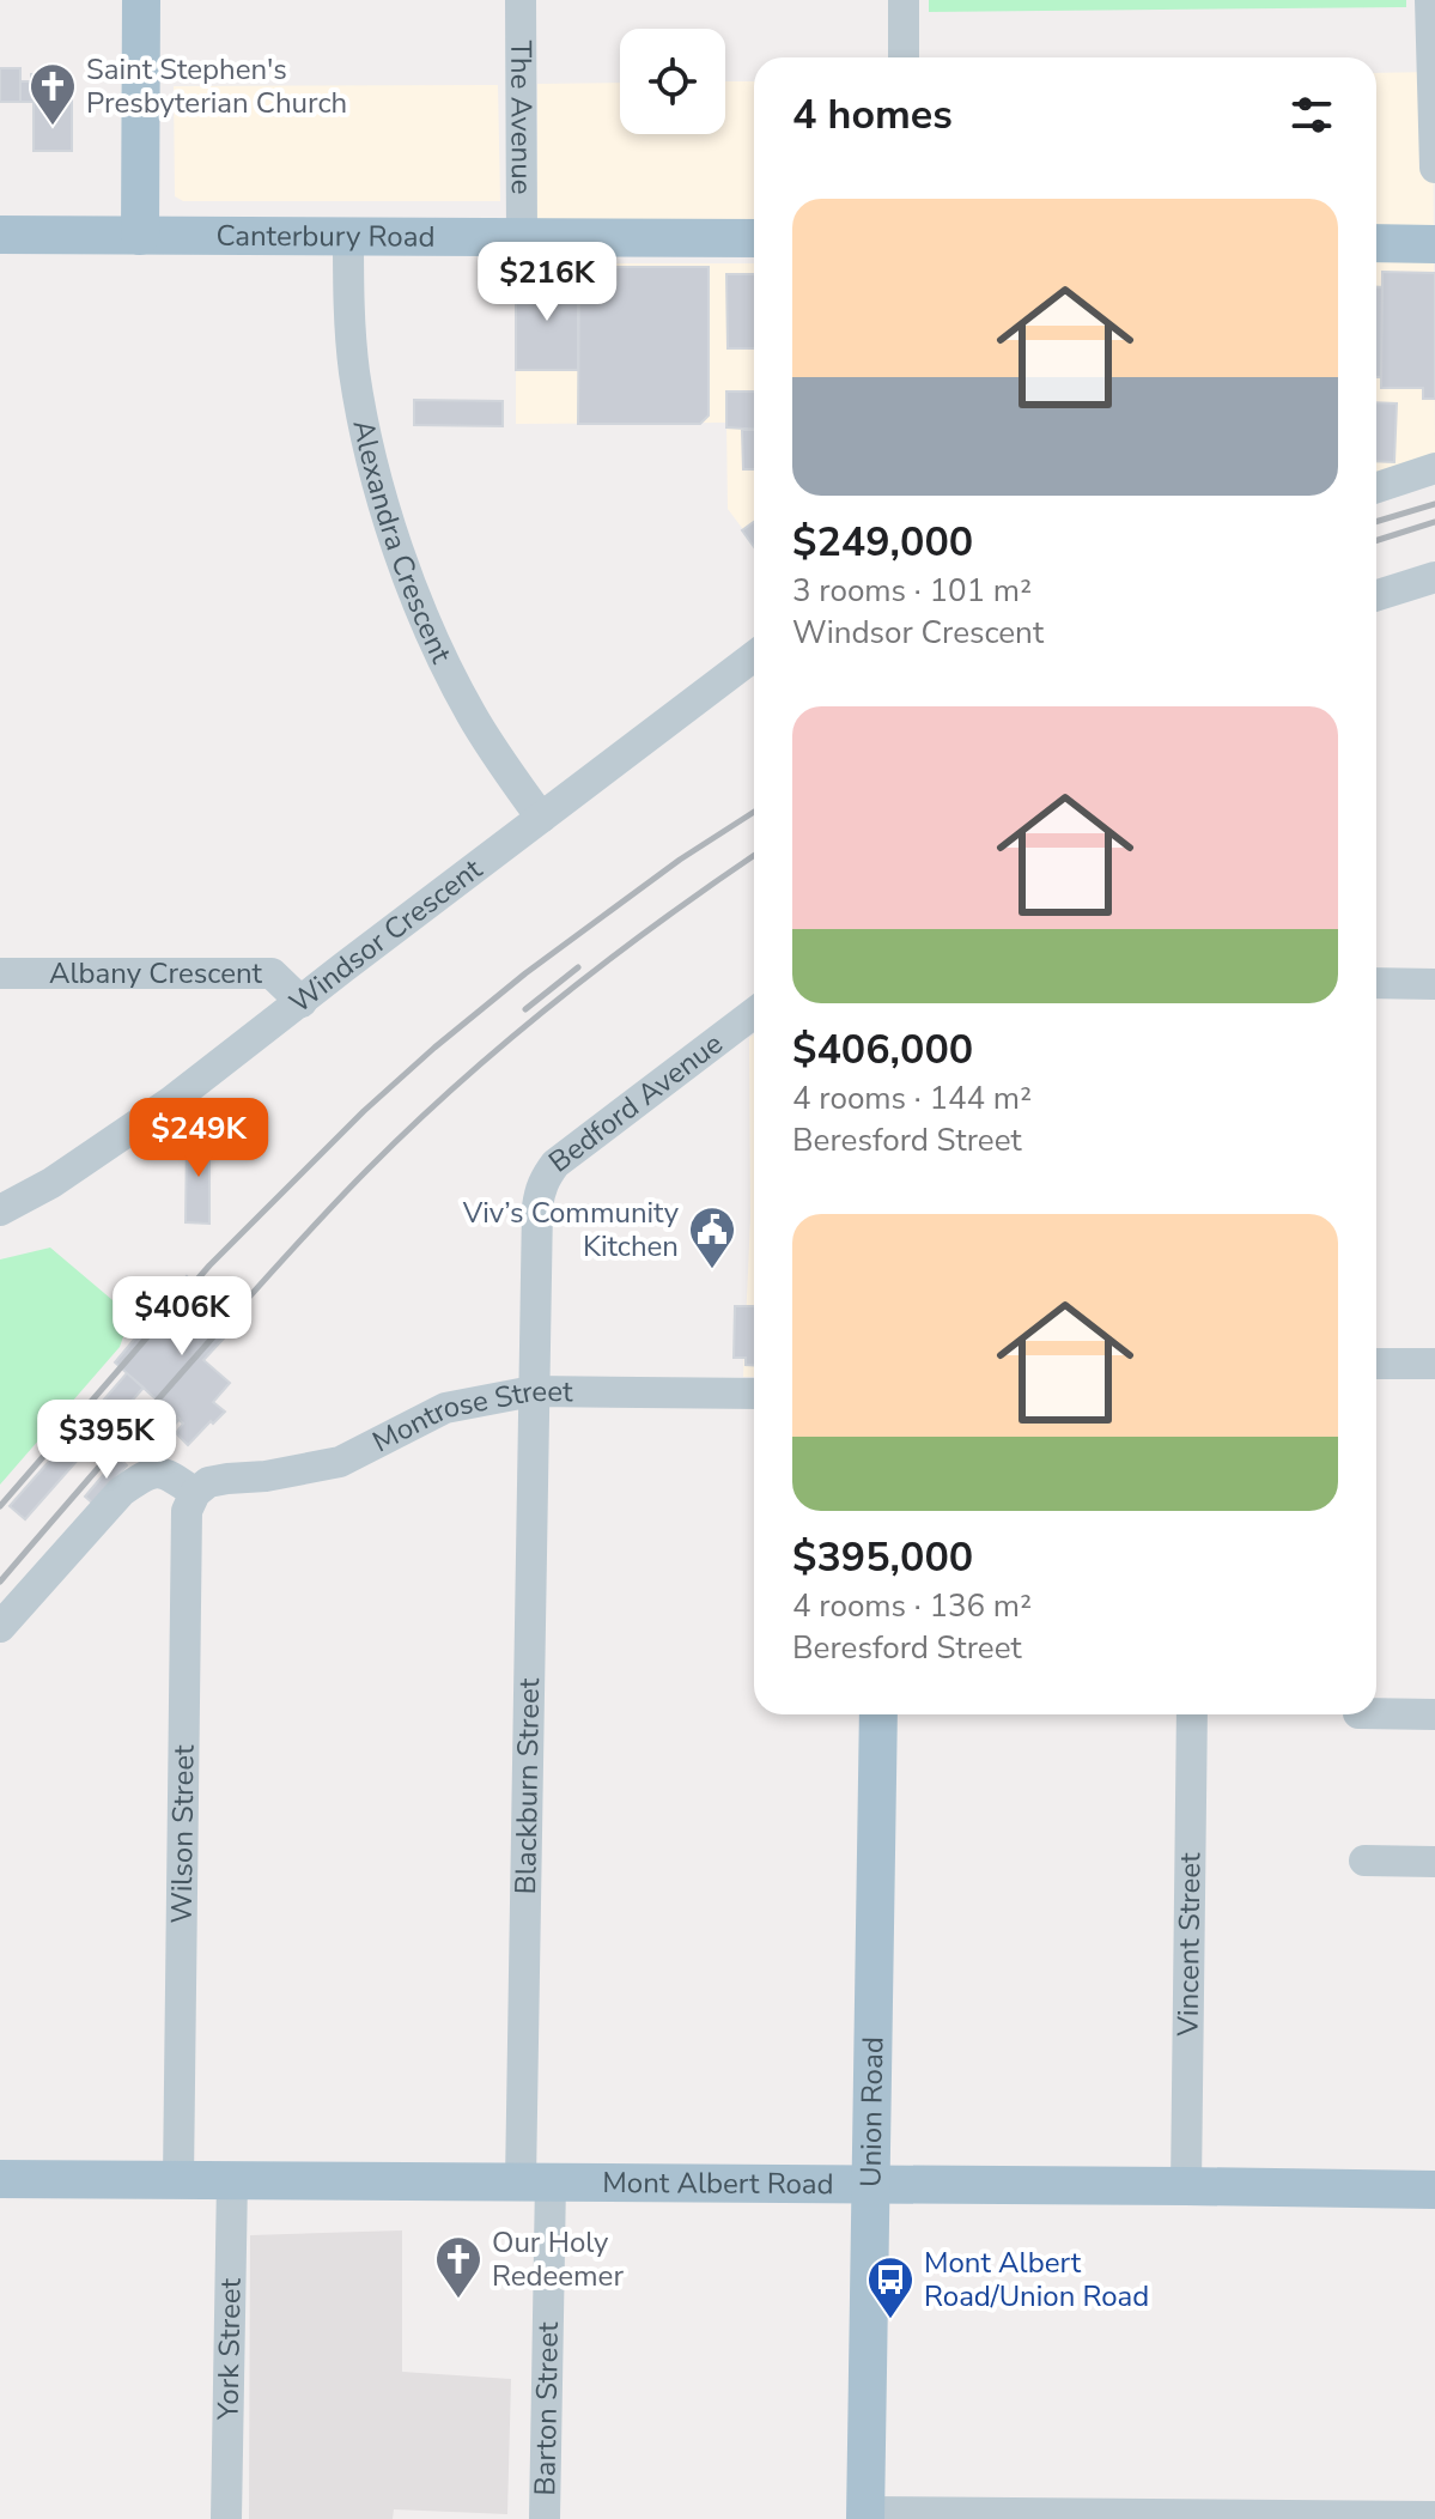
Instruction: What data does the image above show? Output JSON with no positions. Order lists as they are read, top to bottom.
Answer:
{
  "streets": {
    "main road": ["Canterbury Road", "Union Road", "Mont Albert Road"],
    "street": [
      "The Avenue",
      "Alexandra Crescent",
      "Windsor Crescent",
      "Albany Crescent",
      "Bedford Avenue",
      "Montrose Street",
      "Blackburn Street",
      "Wilson Street",
      "Vincent Street",
      "York Street",
      "Barton Street"
    ]
  },
  "crossings": [
    ["The Avenue", "Canterbury Road"],
    ["Canterbury Road", "Alexandra Crescent"],
    ["Alexandra Crescent", "Windsor Crescent"],
    ["Windsor Crescent", "Albany Crescent"],
    ["Bedford Avenue", "Montrose Street"],
    ["Bedford Avenue", "Blackburn Street"],
    ["Montrose Street", "Blackburn Street"],
    ["Montrose Street", "Wilson Street"],
    ["Blackburn Street", "Mont Albert Road"],
    ["Blackburn Street", "Barton Street"],
    ["Wilson Street", "Mont Albert Road"],
    ["Vincent Street", "Mont Albert Road"],
    ["Union Road", "Mont Albert Road"],
    ["Mont Albert Road", "York Street"],
    ["Mont Albert Road", "Barton Street"]
  ],
  "places": {
    "church": ["Saint Stephen's Presbyterian Church", "Our Holy Redeemer"],
    "public building": ["Viv’s Community Kitchen"],
    "bus stop": ["Mont Albert Road/Union Road"]
  },
  "page": {
    "heading": "4 homes",
    "list": [
      {
        "name": "$249,000",
        "note": "3 rooms · 101 m² · Windsor Crescent"
      },
      {
        "name": "$406,000",
        "note": "4 rooms · 144 m² · Beresford Street"
      },
      {
        "name": "$395,000",
        "note": "4 rooms · 136 m² · Beresford Street"
      }
    ],
    "price": [
      "$216K",
      "$249K",
      "$406K",
      "$395K"
    ]
  }
}
